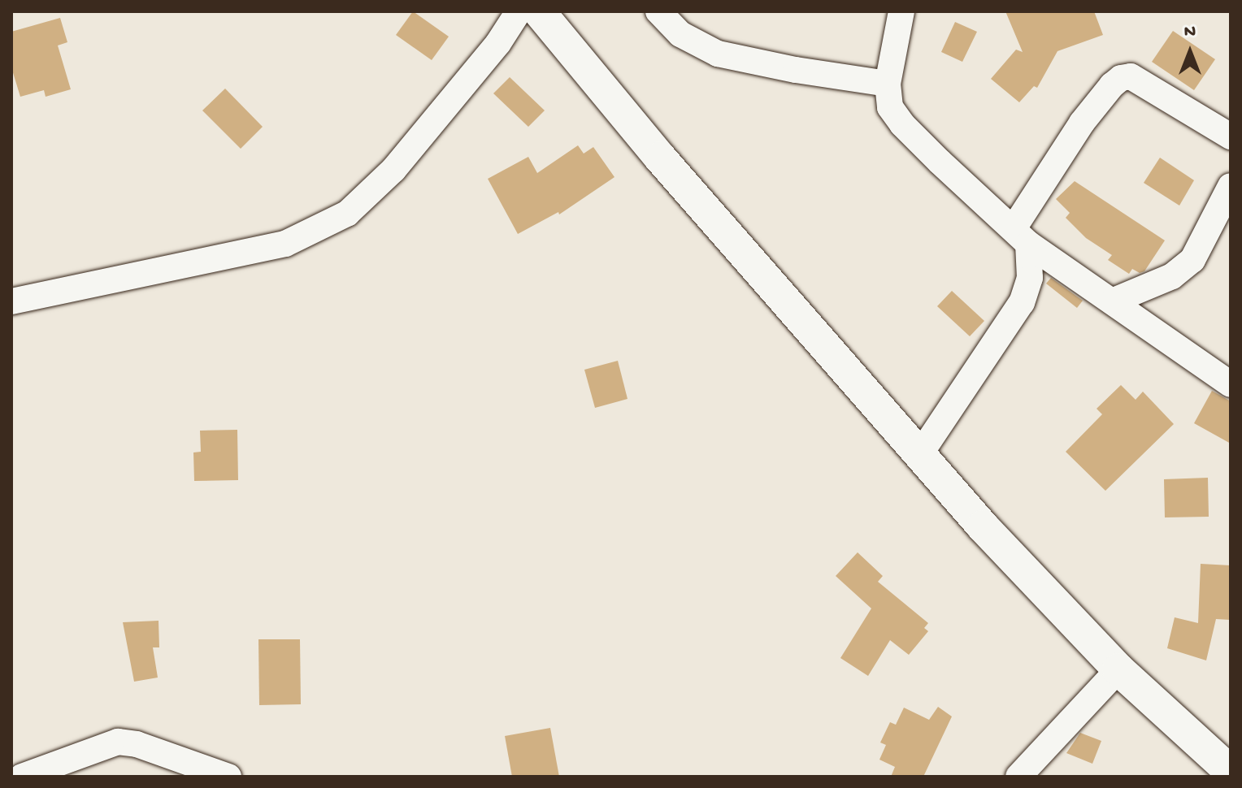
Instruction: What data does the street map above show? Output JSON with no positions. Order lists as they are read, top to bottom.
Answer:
{
  "north": "top"
}
